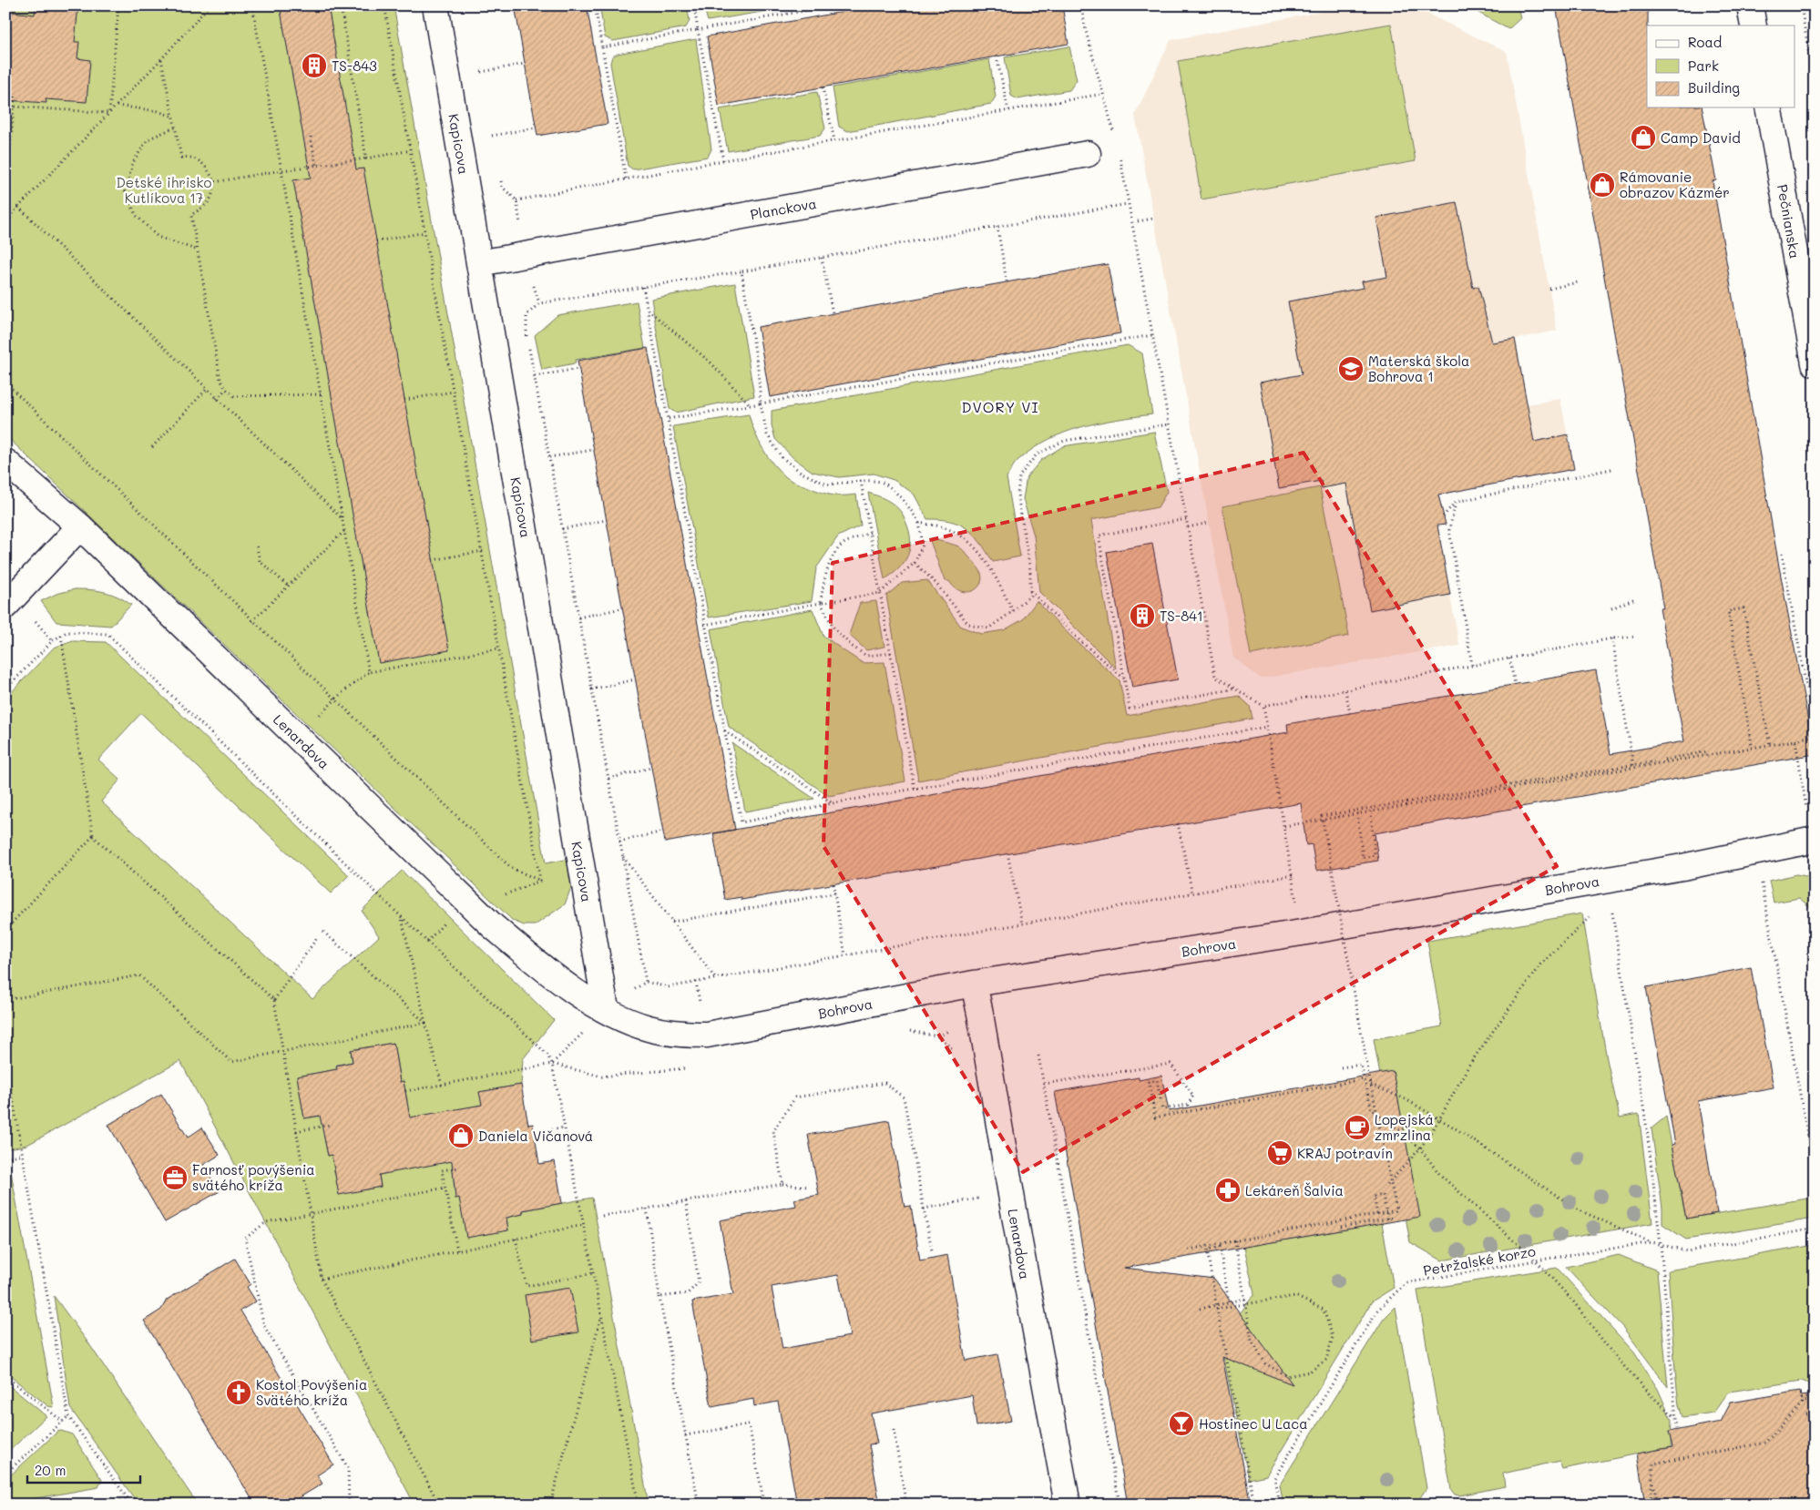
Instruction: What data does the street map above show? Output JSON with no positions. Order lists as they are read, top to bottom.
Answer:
{
  "streets": {
    "street": [
      "Kapicova",
      "Planckova",
      "Pečnianska",
      "Lenardova",
      "Bohrova"
    ],
    "path": ["Petržalské korzo"]
  },
  "crossings": [
    ["Kapicova", "Planckova"],
    ["Kapicova", "Lenardova"],
    ["Kapicova", "Bohrova"],
    ["Lenardova", "Bohrova"]
  ],
  "districts": ["DVORY VI"],
  "parks": ["Detské ihrisko Kutlíkova 17"],
  "places": {
    "building": ["TS-843", "TS-841"],
    "shop": ["Camp David", "Rámovanie obrazov Kázmér", "Daniela Vičanová"],
    "school or university": ["Materská škola Bohrova 1"],
    "cafe": ["Lopejská zmrzlina"],
    "supermarket": ["KRAJ potravín"],
    "office": ["Farnosť povýšenia svätého kríža"],
    "pharmacy": ["Lekáreň Šalvia"],
    "church": ["Kostol Povýšenia Svätého kríža"],
    "bar": ["Hostinec U Laca"]
  },
  "legend": ["Road", "Park", "Building"],
  "scale_bar": "20 m"
}
